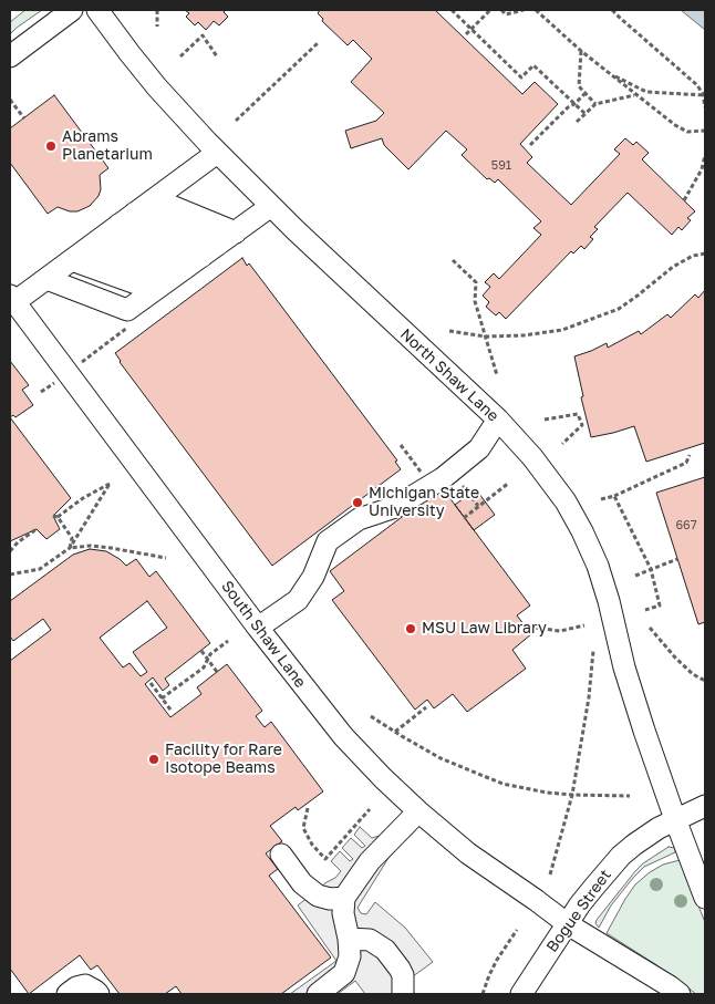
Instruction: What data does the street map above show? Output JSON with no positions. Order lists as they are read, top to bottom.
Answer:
{
  "streets": {
    "street": ["North Shaw Lane", "South Shaw Lane", "Bogue Street"]
  },
  "crossings": [
    ["North Shaw Lane", "Bogue Street"],
    ["South Shaw Lane", "Bogue Street"]
  ],
  "places": [
    "Abrams Planetarium",
    "Michigan State University",
    "MSU Law Library",
    "Facility for Rare Isotope Beams"
  ],
  "house_numbers": ["591", "667"]
}
